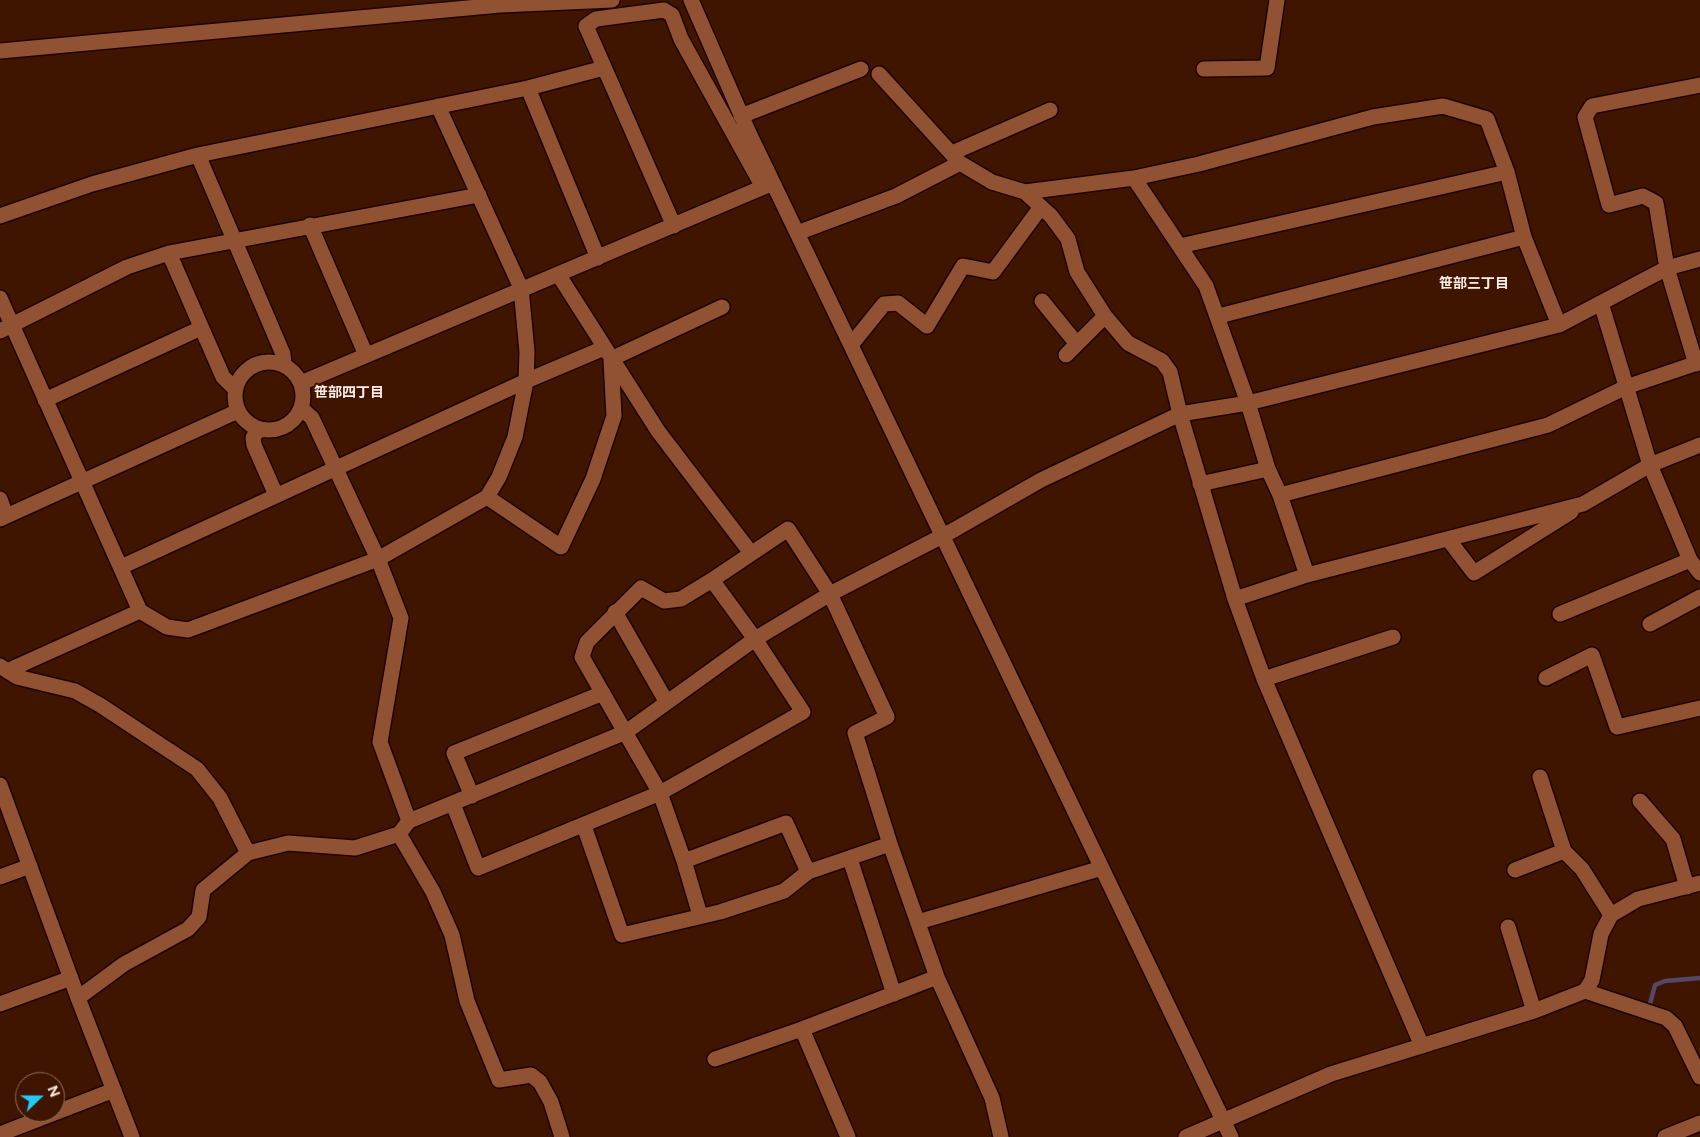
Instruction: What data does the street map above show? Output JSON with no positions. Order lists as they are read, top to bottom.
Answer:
{
  "districts": ["笹部三丁目", "笹部四丁目"],
  "north": "right"
}
